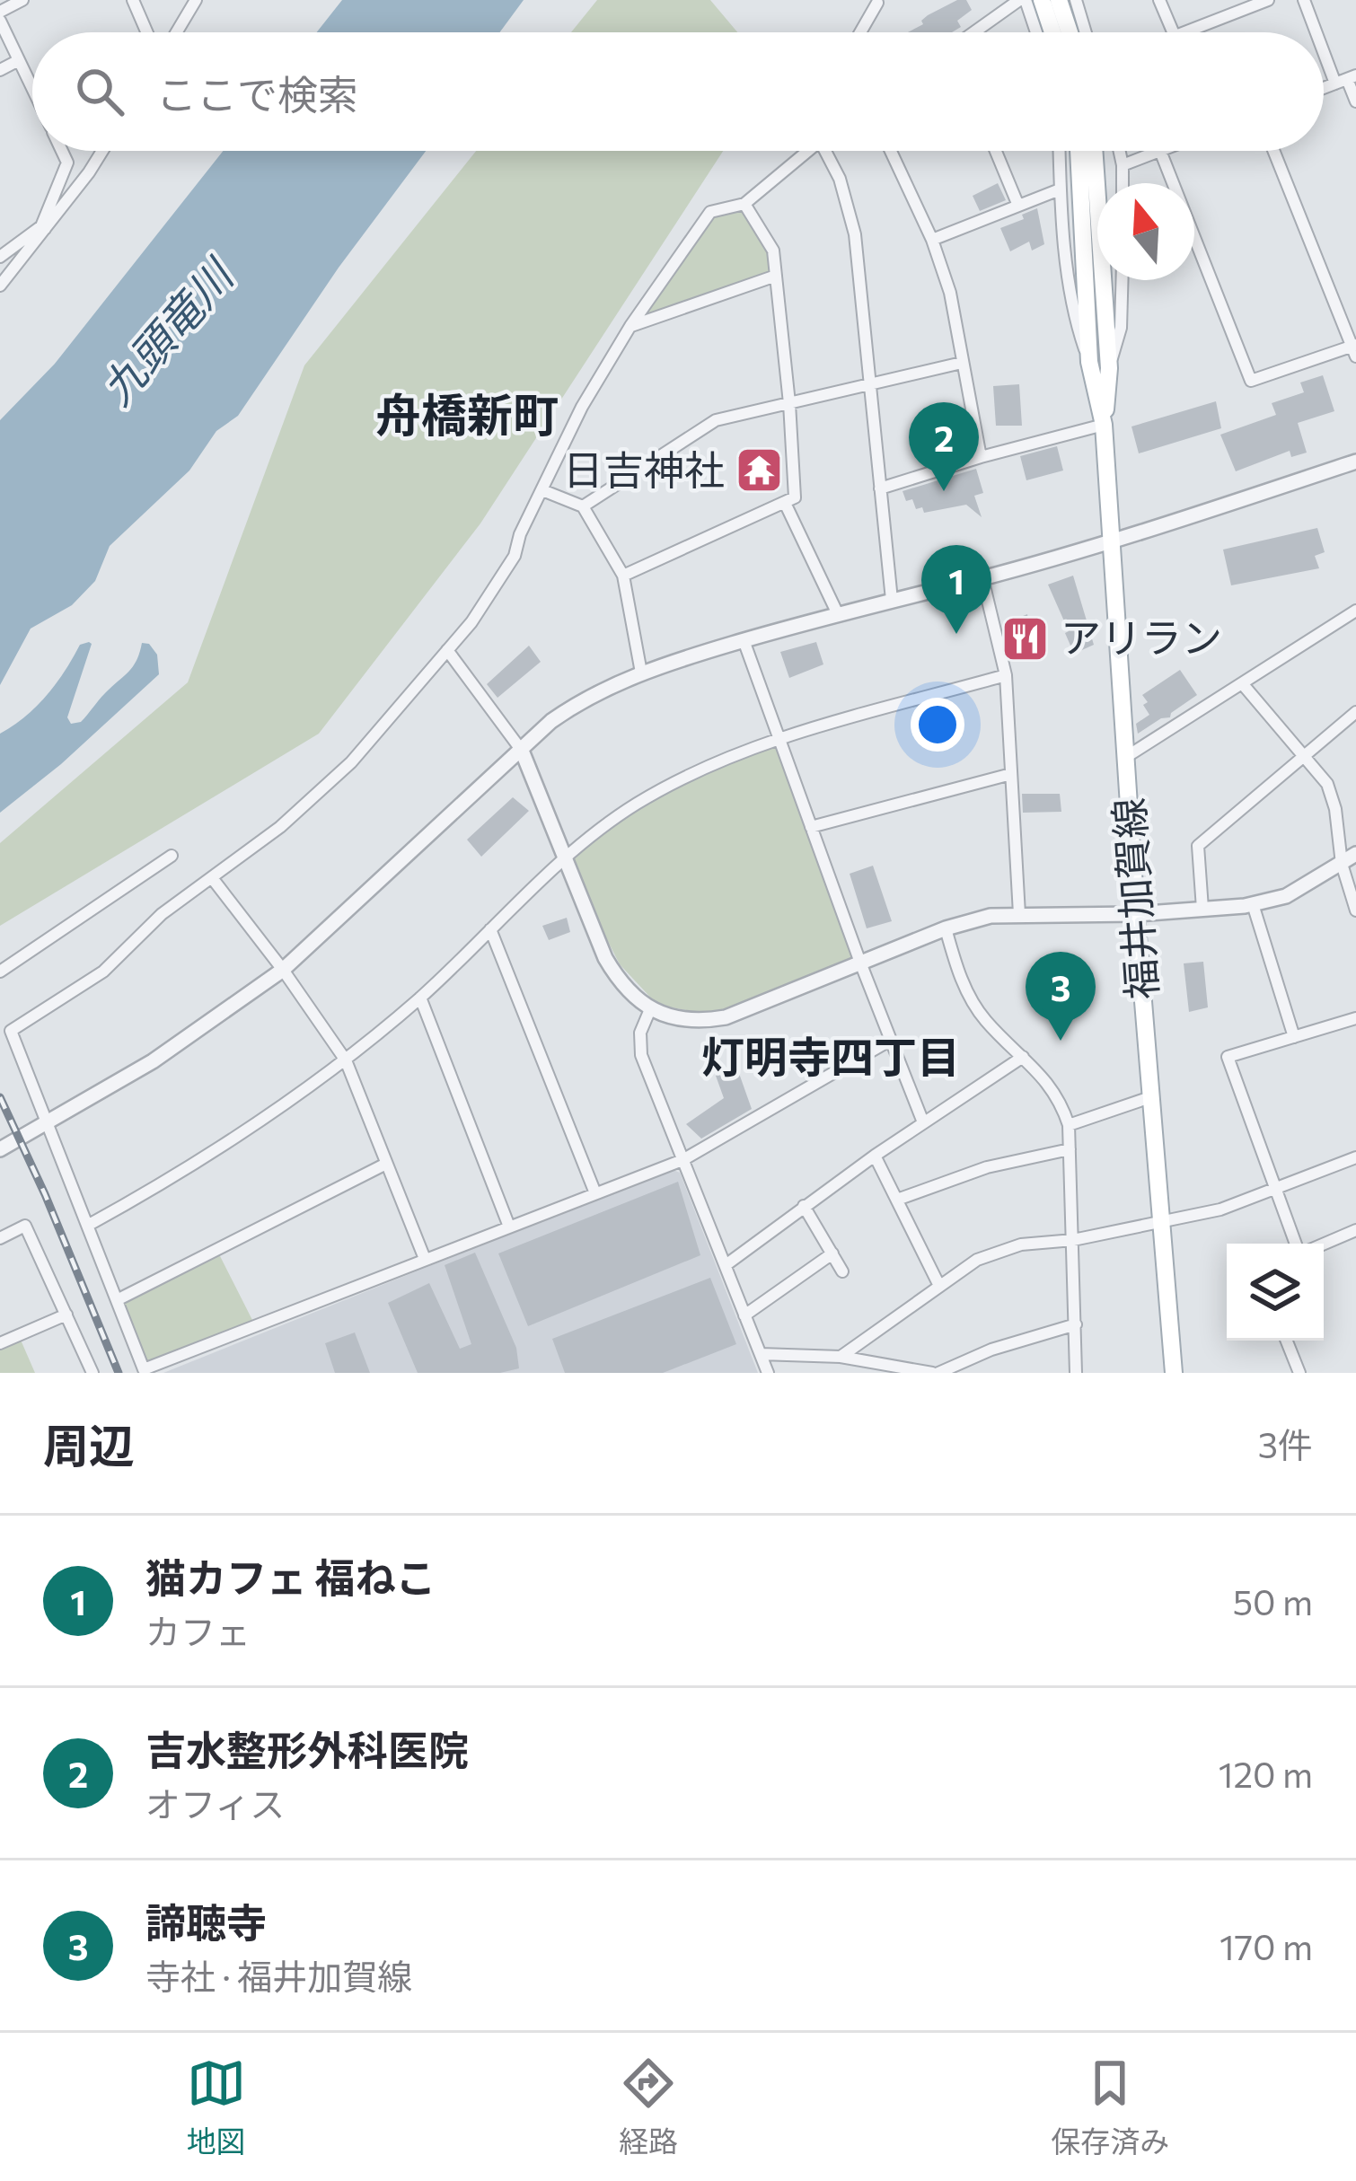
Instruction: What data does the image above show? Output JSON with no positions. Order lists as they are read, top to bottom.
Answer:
{
  "streets": {
    "main road": ["福井加賀線"]
  },
  "districts": ["舟橋新町", "灯明寺四丁目"],
  "water": ["九頭竜川"],
  "places": {
    "temple": ["日吉神社"],
    "restaurant": ["アリラン"]
  },
  "north": "top",
  "page": {
    "search": "ここで検索",
    "pins": ["2", "1", "3"],
    "heading": ["周辺", "3件"],
    "list": [
      {
        "mark": "1",
        "name": "猫カフェ 福ねこ",
        "note": "カフェ",
        "value": "50 m"
      },
      {
        "mark": "2",
        "name": "吉水整形外科医院",
        "note": "オフィス",
        "value": "120 m"
      },
      {
        "mark": "3",
        "name": "諦聴寺",
        "note": "寺社 · 福井加賀線",
        "value": "170 m"
      }
    ],
    "nav": ["地図", "経路", "保存済み"]
  }
}
